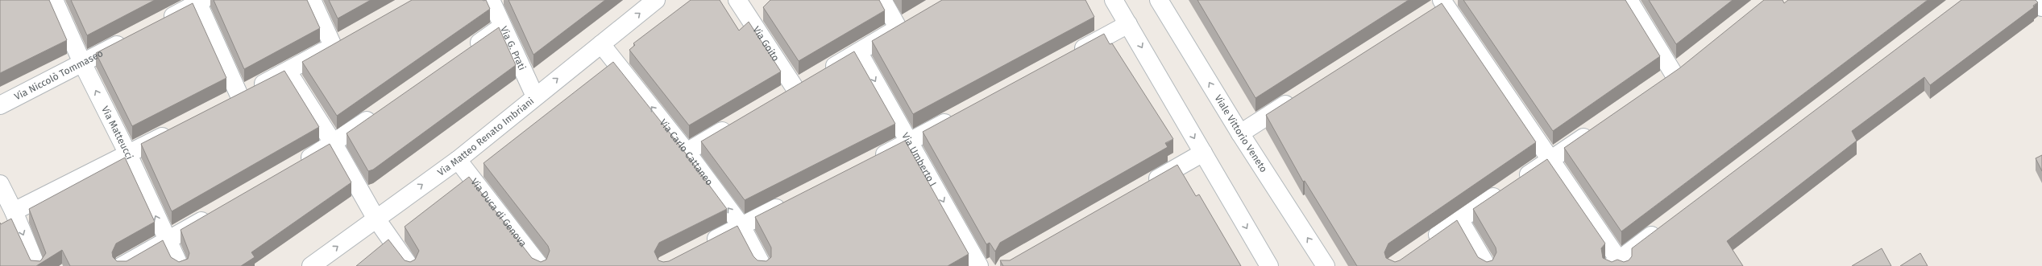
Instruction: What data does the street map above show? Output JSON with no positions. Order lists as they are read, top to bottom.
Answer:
{
  "streets": {
    "street": [
      "Via Goito",
      "Via G. Prati",
      "Via Niccolò Tommaseo",
      "Via Matteucci",
      "Viale Vittorio Veneto",
      "Via Matteo Renato Imbriani",
      "Via Carlo Cattaneo",
      "Via Umberto I",
      "Via Duca di Genova"
    ]
  },
  "crossings": [
    ["Via G. Prati", "Via Matteo Renato Imbriani"],
    ["Via Niccolò Tommaseo", "Via Matteucci"],
    ["Via Matteo Renato Imbriani", "Via Carlo Cattaneo"],
    ["Via Matteo Renato Imbriani", "Via Duca di Genova"]
  ],
  "one_way": ["Via Carlo Cattaneo", "Via Umberto I"]
}
